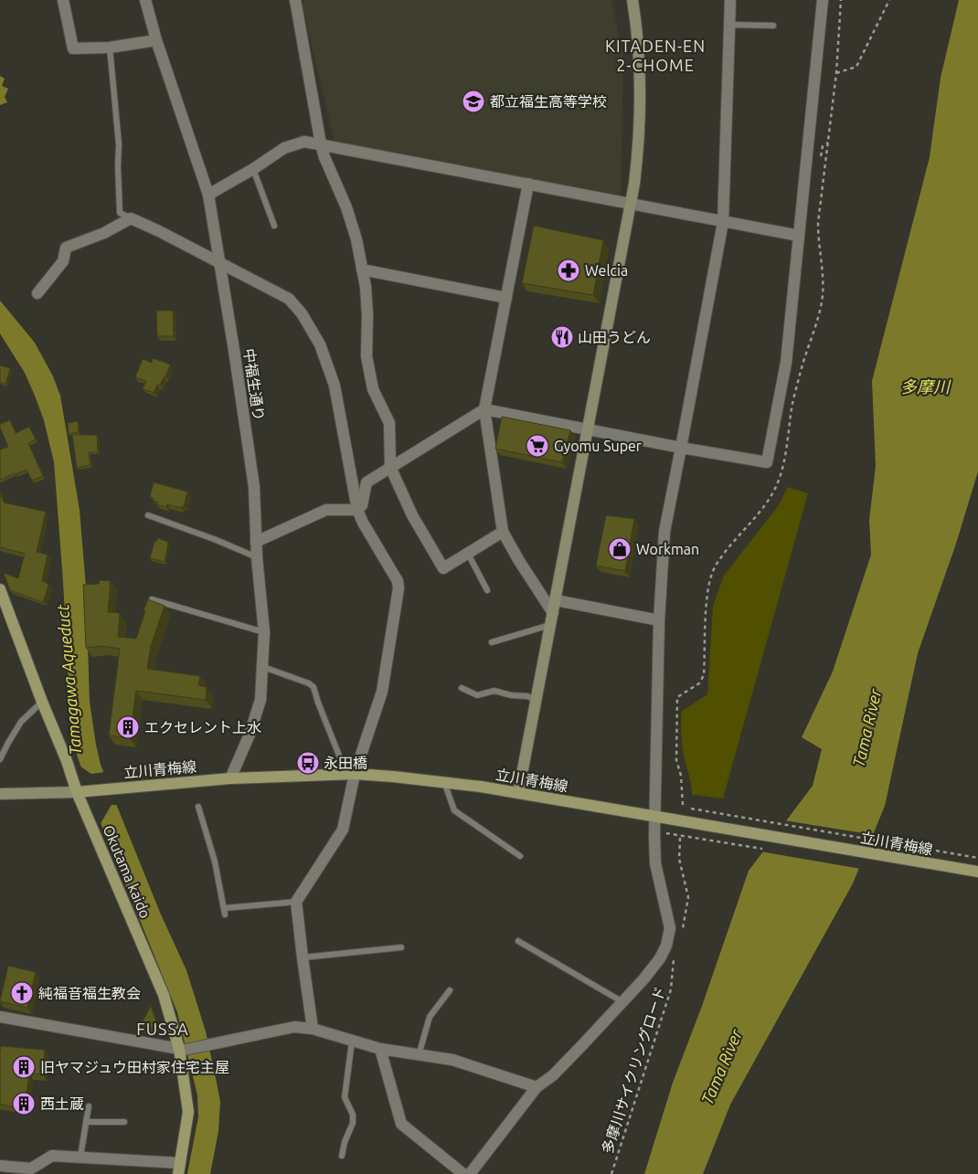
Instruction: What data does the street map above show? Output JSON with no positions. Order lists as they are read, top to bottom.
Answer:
{
  "streets": {
    "main road": ["立川青梅線", "Okutama kaido"],
    "street": ["中福生通り"],
    "path": ["多摩川サイクリングロード"]
  },
  "crossings": [
    ["中福生通り", "立川青梅線"],
    ["立川青梅線", "Okutama kaido"]
  ],
  "districts": ["KITADEN-EN 2-CHOME", "FUSSA"],
  "water": ["多摩川", "Tamagawa Aqueduct", "Tama River"],
  "places": {
    "school or university": ["都立福生高等学校"],
    "pharmacy": ["Welcia"],
    "restaurant": ["山田うどん"],
    "supermarket": ["Gyomu Super"],
    "shop": ["Workman"],
    "building": ["エクセレント上水", "旧ヤマジュウ田村家住宅主屋", "西土蔵"],
    "bus stop": ["永田橋"],
    "church": ["純福音福生教会"]
  }
}
